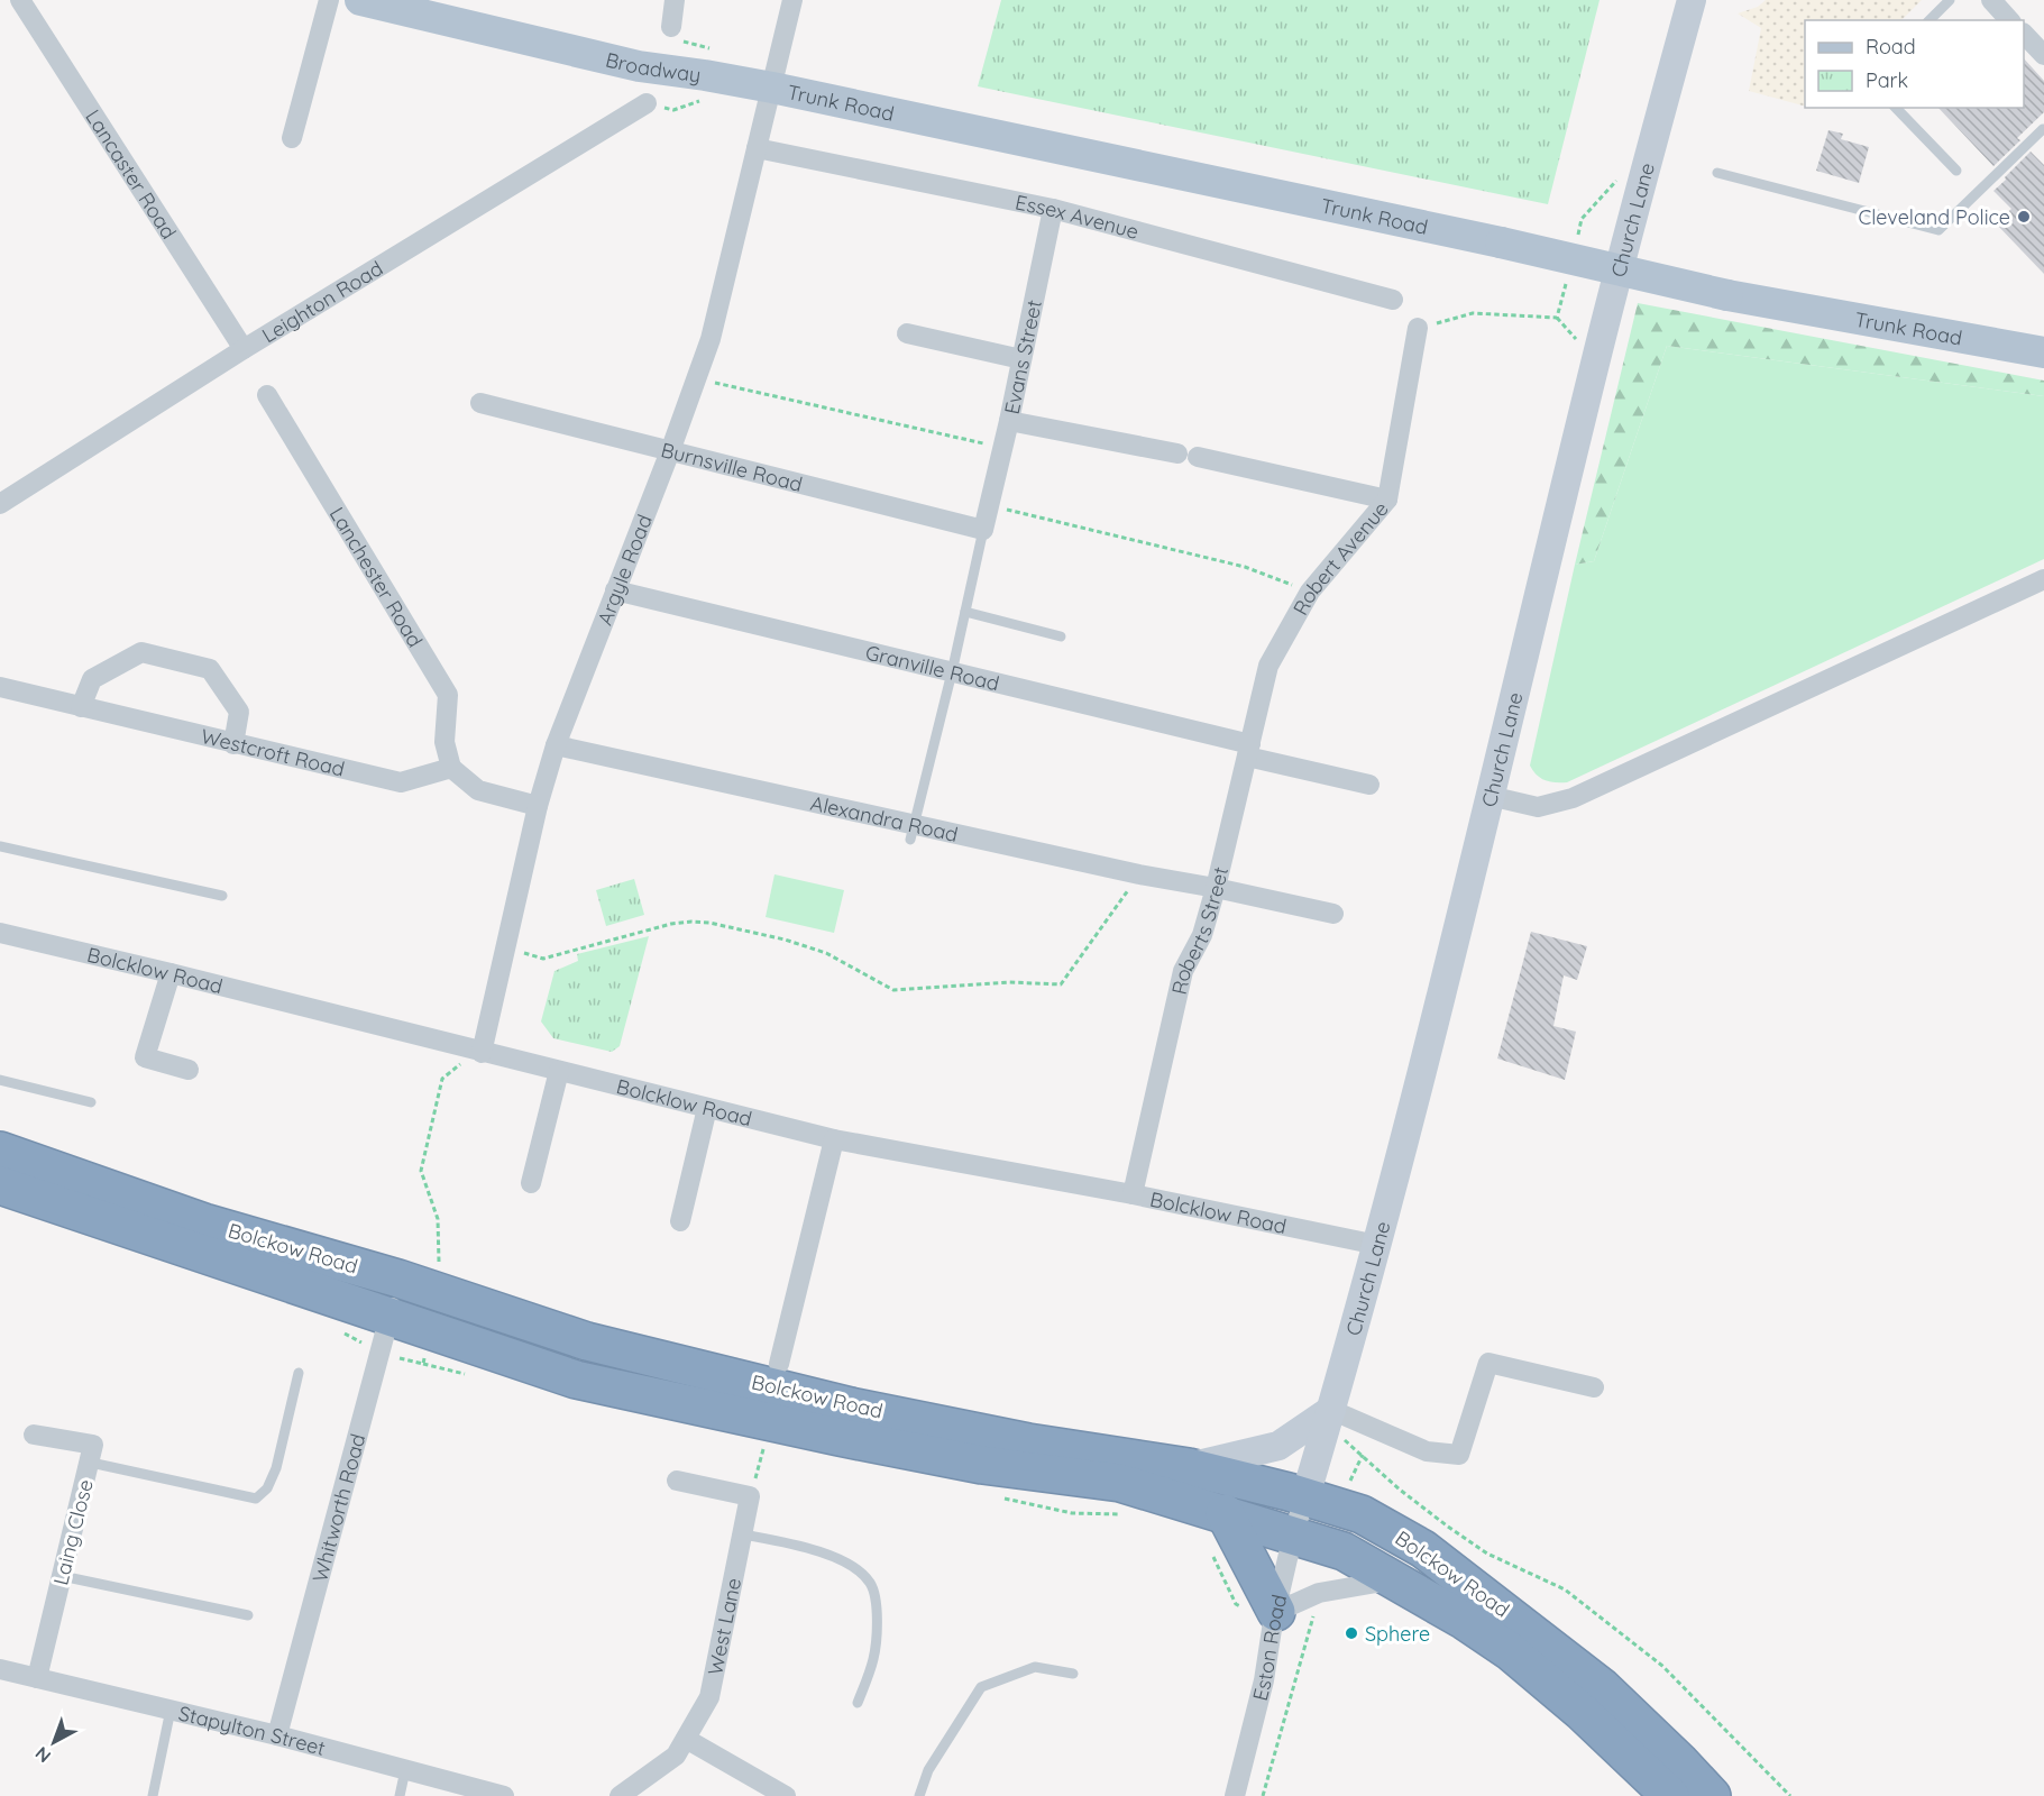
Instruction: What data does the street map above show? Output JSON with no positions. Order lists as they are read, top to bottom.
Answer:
{
  "streets": {
    "highway": ["Bolckow Road"],
    "main road": ["Broadway", "Trunk Road"],
    "street": [
      "Lancaster Road",
      "Essex Avenue",
      "Church Lane",
      "Leighton Road",
      "Evans Street",
      "Burnsville Road",
      "Robert Avenue",
      "Argyle Road",
      "Lanchester Road",
      "Granville Road",
      "Westcroft Road",
      "Alexandra Road",
      "Roberts Street",
      "Bolcklow Road",
      "Whitworth Road",
      "Laing Close",
      "West Lane",
      "Eston Road",
      "Stapylton Street"
    ]
  },
  "crossings": [
    ["Broadway", "Trunk Road"],
    ["Trunk Road", "Argyle Road"],
    ["Lancaster Road", "Leighton Road"],
    ["Essex Avenue", "Evans Street"],
    ["Essex Avenue", "Argyle Road"],
    ["Church Lane", "Bolcklow Road"],
    ["Church Lane", "Bolckow Road"],
    ["Church Lane", "Eston Road"],
    ["Evans Street", "Burnsville Road"],
    ["Burnsville Road", "Argyle Road"],
    ["Robert Avenue", "Roberts Street"],
    ["Argyle Road", "Granville Road"],
    ["Argyle Road", "Alexandra Road"],
    ["Argyle Road", "Bolcklow Road"],
    ["Lanchester Road", "Westcroft Road"],
    ["Granville Road", "Roberts Street"],
    ["Alexandra Road", "Roberts Street"],
    ["Roberts Street", "Bolcklow Road"],
    ["Bolckow Road", "Whitworth Road"],
    ["Bolckow Road", "Eston Road"],
    ["Whitworth Road", "Stapylton Street"],
    ["Laing Close", "Stapylton Street"]
  ],
  "places": ["Cleveland Police", "Sphere"],
  "legend": ["Road", "Park"],
  "north": "bottom left"
}
